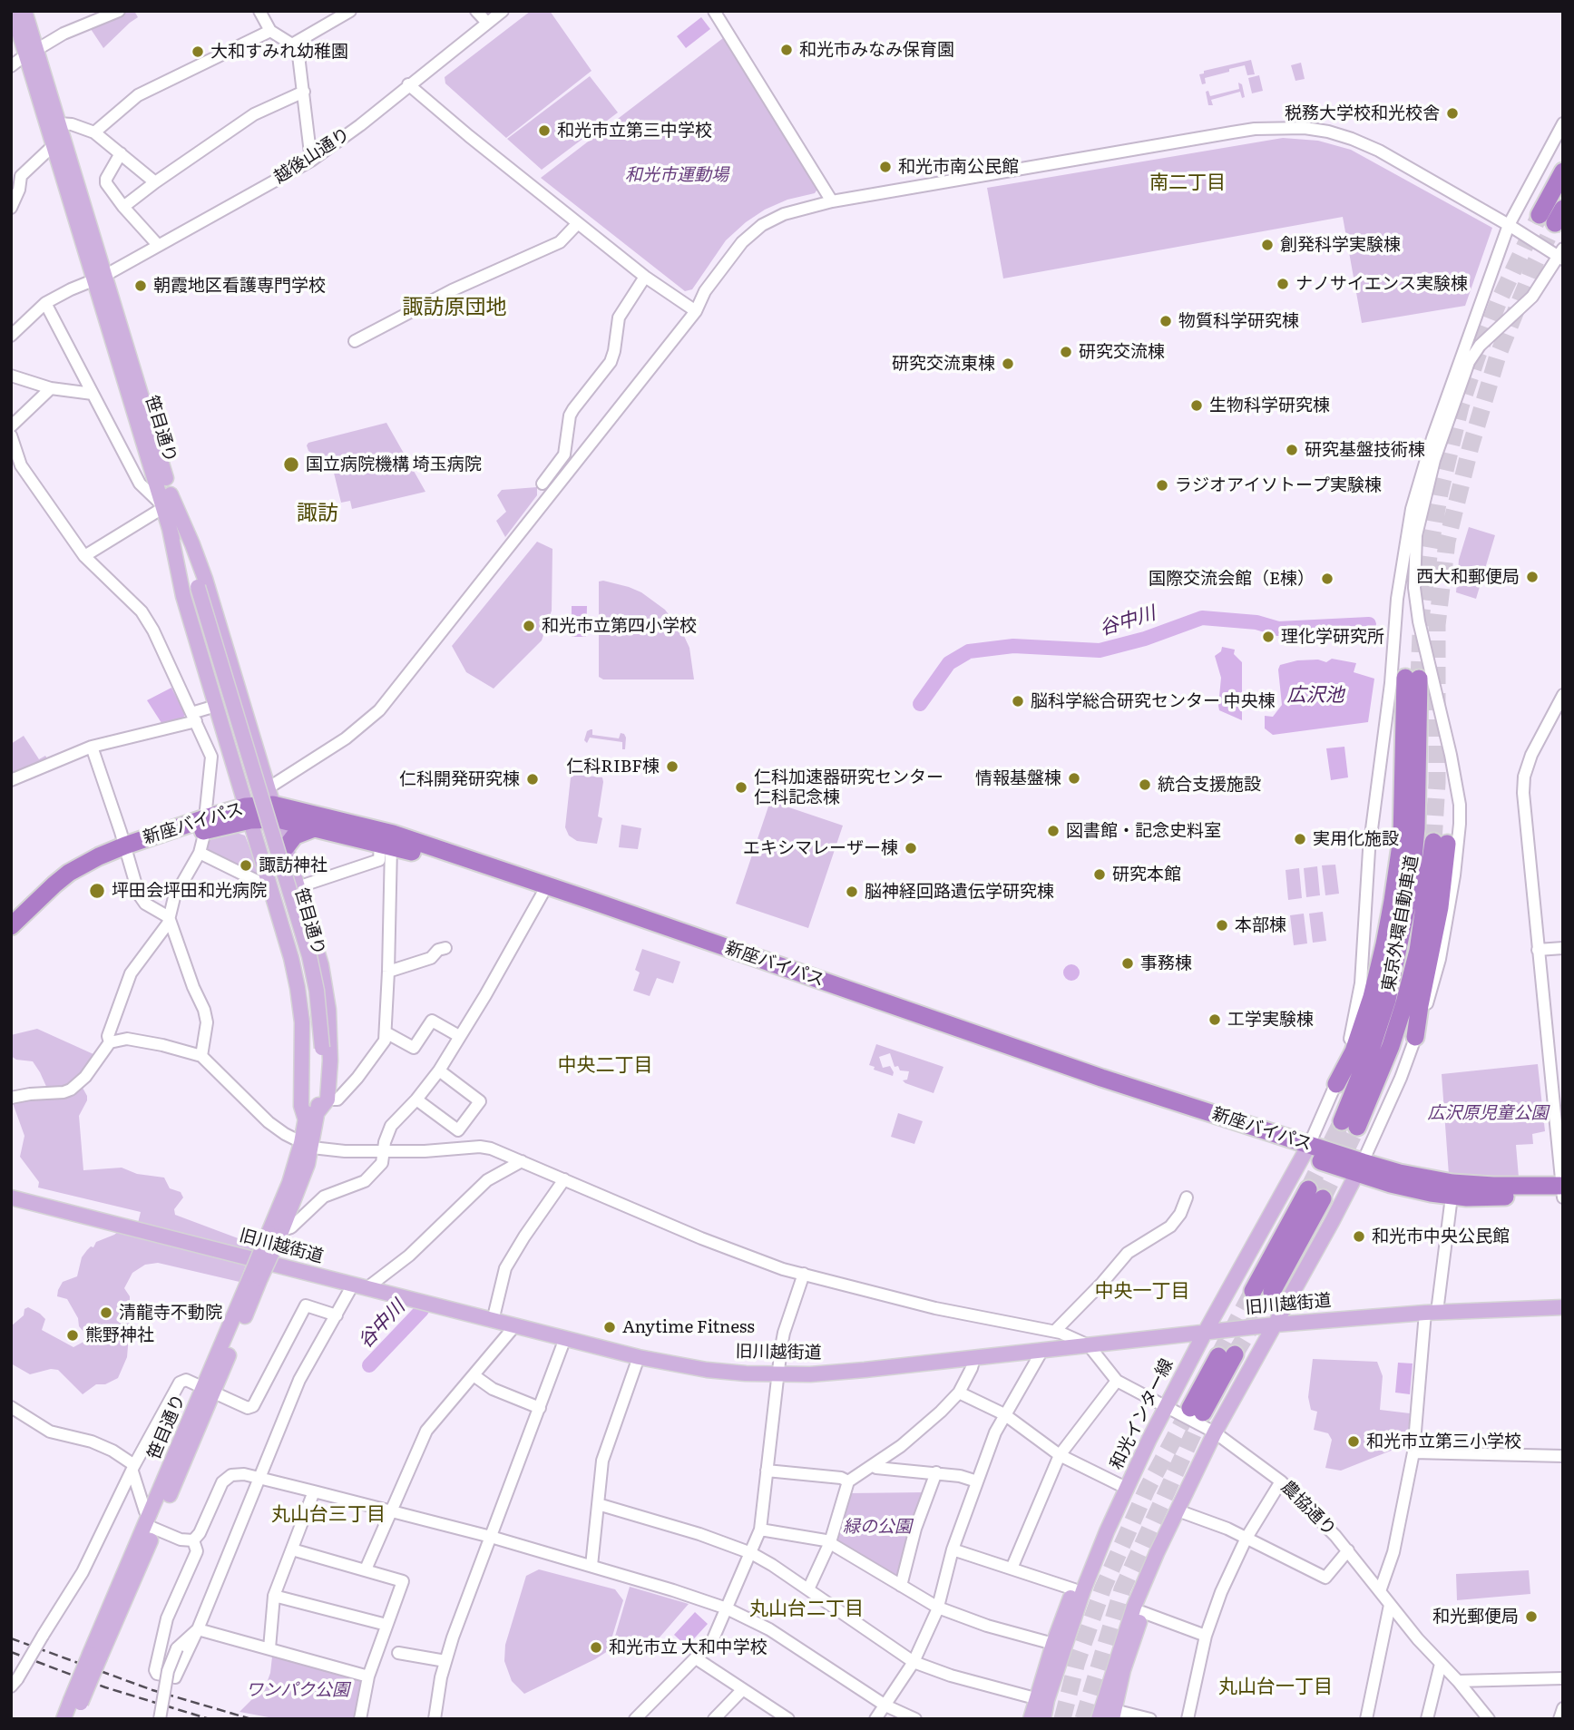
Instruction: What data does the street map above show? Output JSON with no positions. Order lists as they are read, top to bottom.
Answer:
{
  "streets": {
    "highway": ["新座バイパス", "東京外環自動車道"],
    "main road": ["笹目通り", "旧川越街道", "和光インター線"],
    "street": ["越後山通り", "農協通り"]
  },
  "crossings": [
    ["越後山通り", "笹目通り"],
    ["新座バイパス", "和光インター線"],
    ["旧川越街道", "和光インター線"],
    ["旧川越街道", "農協通り"],
    ["和光インター線", "農協通り"]
  ],
  "districts": [
    "南二丁目",
    "諏訪原団地",
    "諏訪",
    "中央二丁目",
    "中央一丁目",
    "丸山台三丁目",
    "丸山台二丁目",
    "丸山台一丁目"
  ],
  "water": ["谷中川", "広沢池"],
  "parks": [
    "和光市運動場",
    "広沢原児童公園",
    "緑の公園",
    "ワンパク公園"
  ],
  "places": [
    "和光市みなみ保育園",
    "大和すみれ幼稚園",
    "税務大学校和光校舎",
    "和光市立第三中学校",
    "和光市南公民館",
    "創発科学実験棟",
    "ナノサイエンス実験棟",
    "朝霞地区看護専門学校",
    "物質科学研究棟",
    "研究交流棟",
    "研究交流東棟",
    "生物科学研究棟",
    "研究基盤技術棟",
    "国立病院機構 埼玉病院",
    "ラジオアイソトープ実験棟",
    "西大和郵便局",
    "国際交流会館（E棟）",
    "和光市立第四小学校",
    "理化学研究所",
    "脳科学総合研究センター 中央棟",
    "仁科RIBF棟",
    "情報基盤棟",
    "仁科開発研究棟",
    "統合支援施設",
    "仁科加速器研究センター 仁科記念棟",
    "図書館・記念史料室",
    "実用化施設",
    "エキシマレーザー棟",
    "諏訪神社",
    "研究本館",
    "坪田会坪田和光病院",
    "脳神経回路遺伝学研究棟",
    "本部棟",
    "事務棟",
    "工学実験棟",
    "和光市中央公民館",
    "清龍寺不動院",
    "Anytime Fitness",
    "熊野神社",
    "和光市立第三小学校",
    "和光郵便局",
    "和光市立 大和中学校"
  ]
}
